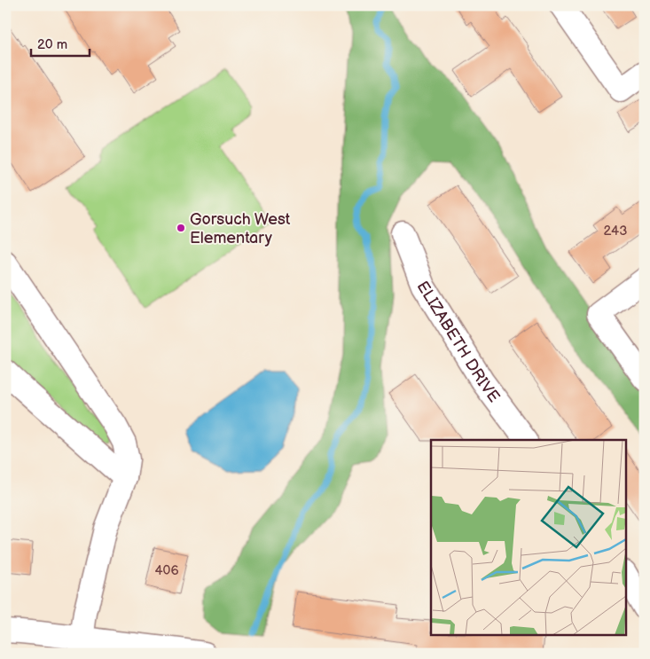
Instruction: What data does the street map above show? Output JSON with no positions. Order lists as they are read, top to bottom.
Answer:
{
  "streets": {
    "street": ["ELIZABETH DRIVE"]
  },
  "places": ["Gorsuch West Elementary"],
  "house_numbers": ["243", "406"],
  "scale_bar": "20 m"
}
